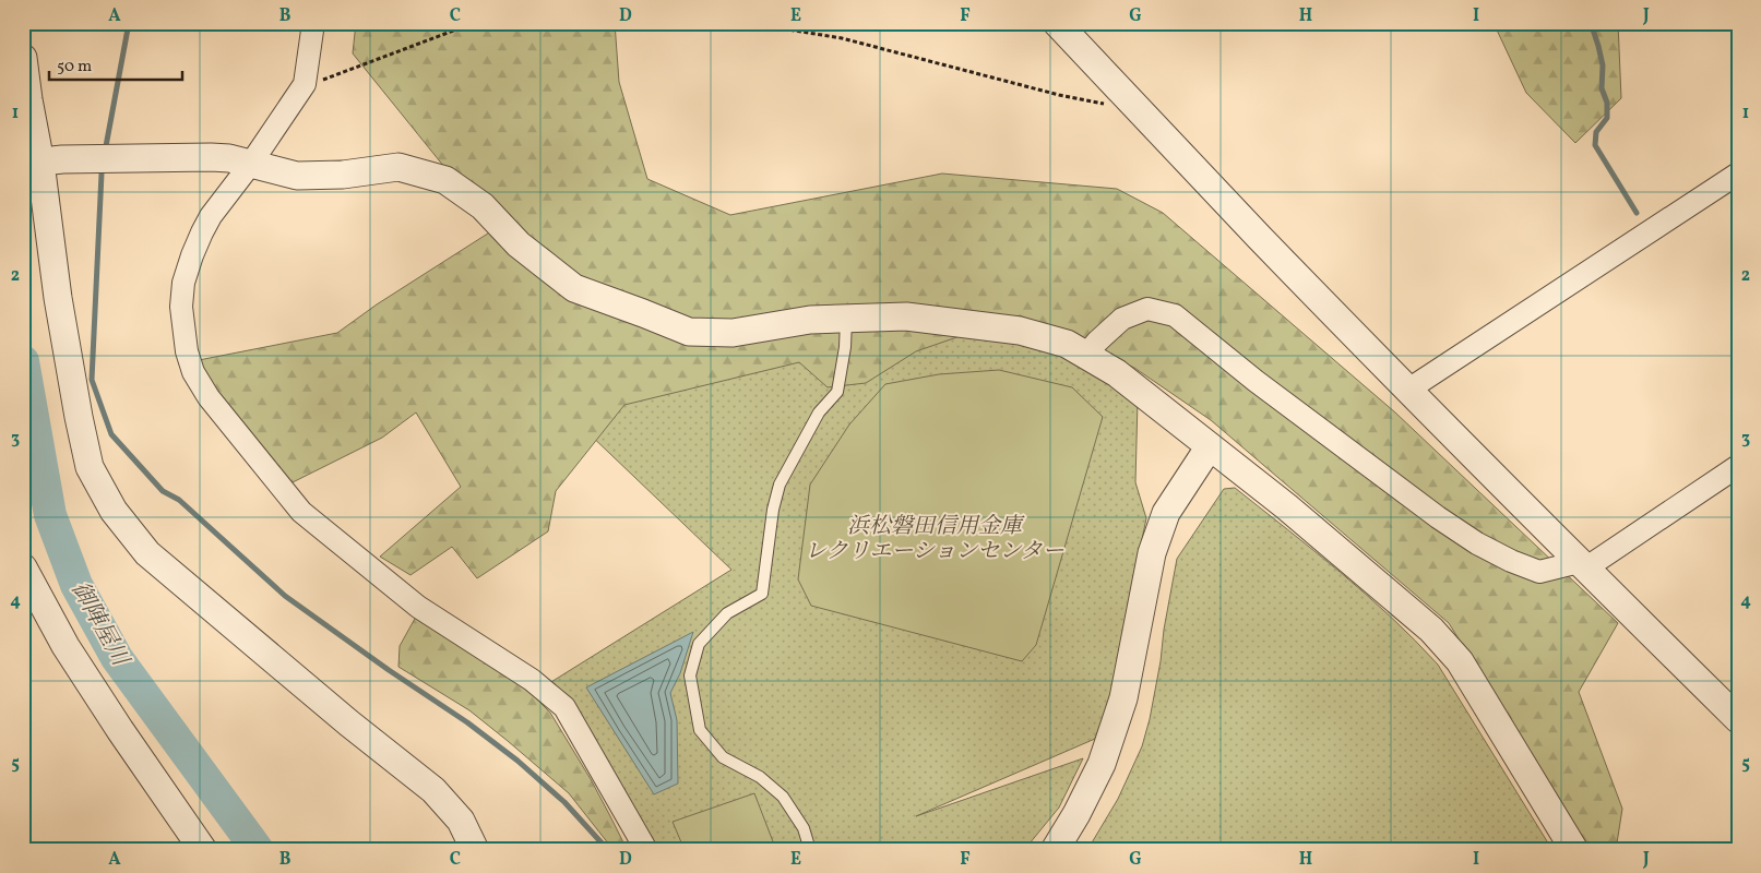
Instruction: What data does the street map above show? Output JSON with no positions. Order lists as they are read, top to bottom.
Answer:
{
  "water": ["御陣屋川"],
  "parks": ["浜松磐田信用金庫 レクリエーションセンター"],
  "scale_bar": "50 m",
  "grid": {
    "columns": [
      "A",
      "B",
      "C",
      "D",
      "E",
      "F",
      "G",
      "H",
      "I",
      "J"
    ],
    "rows": [
      "1",
      "2",
      "3",
      "4",
      "5"
    ]
  }
}
